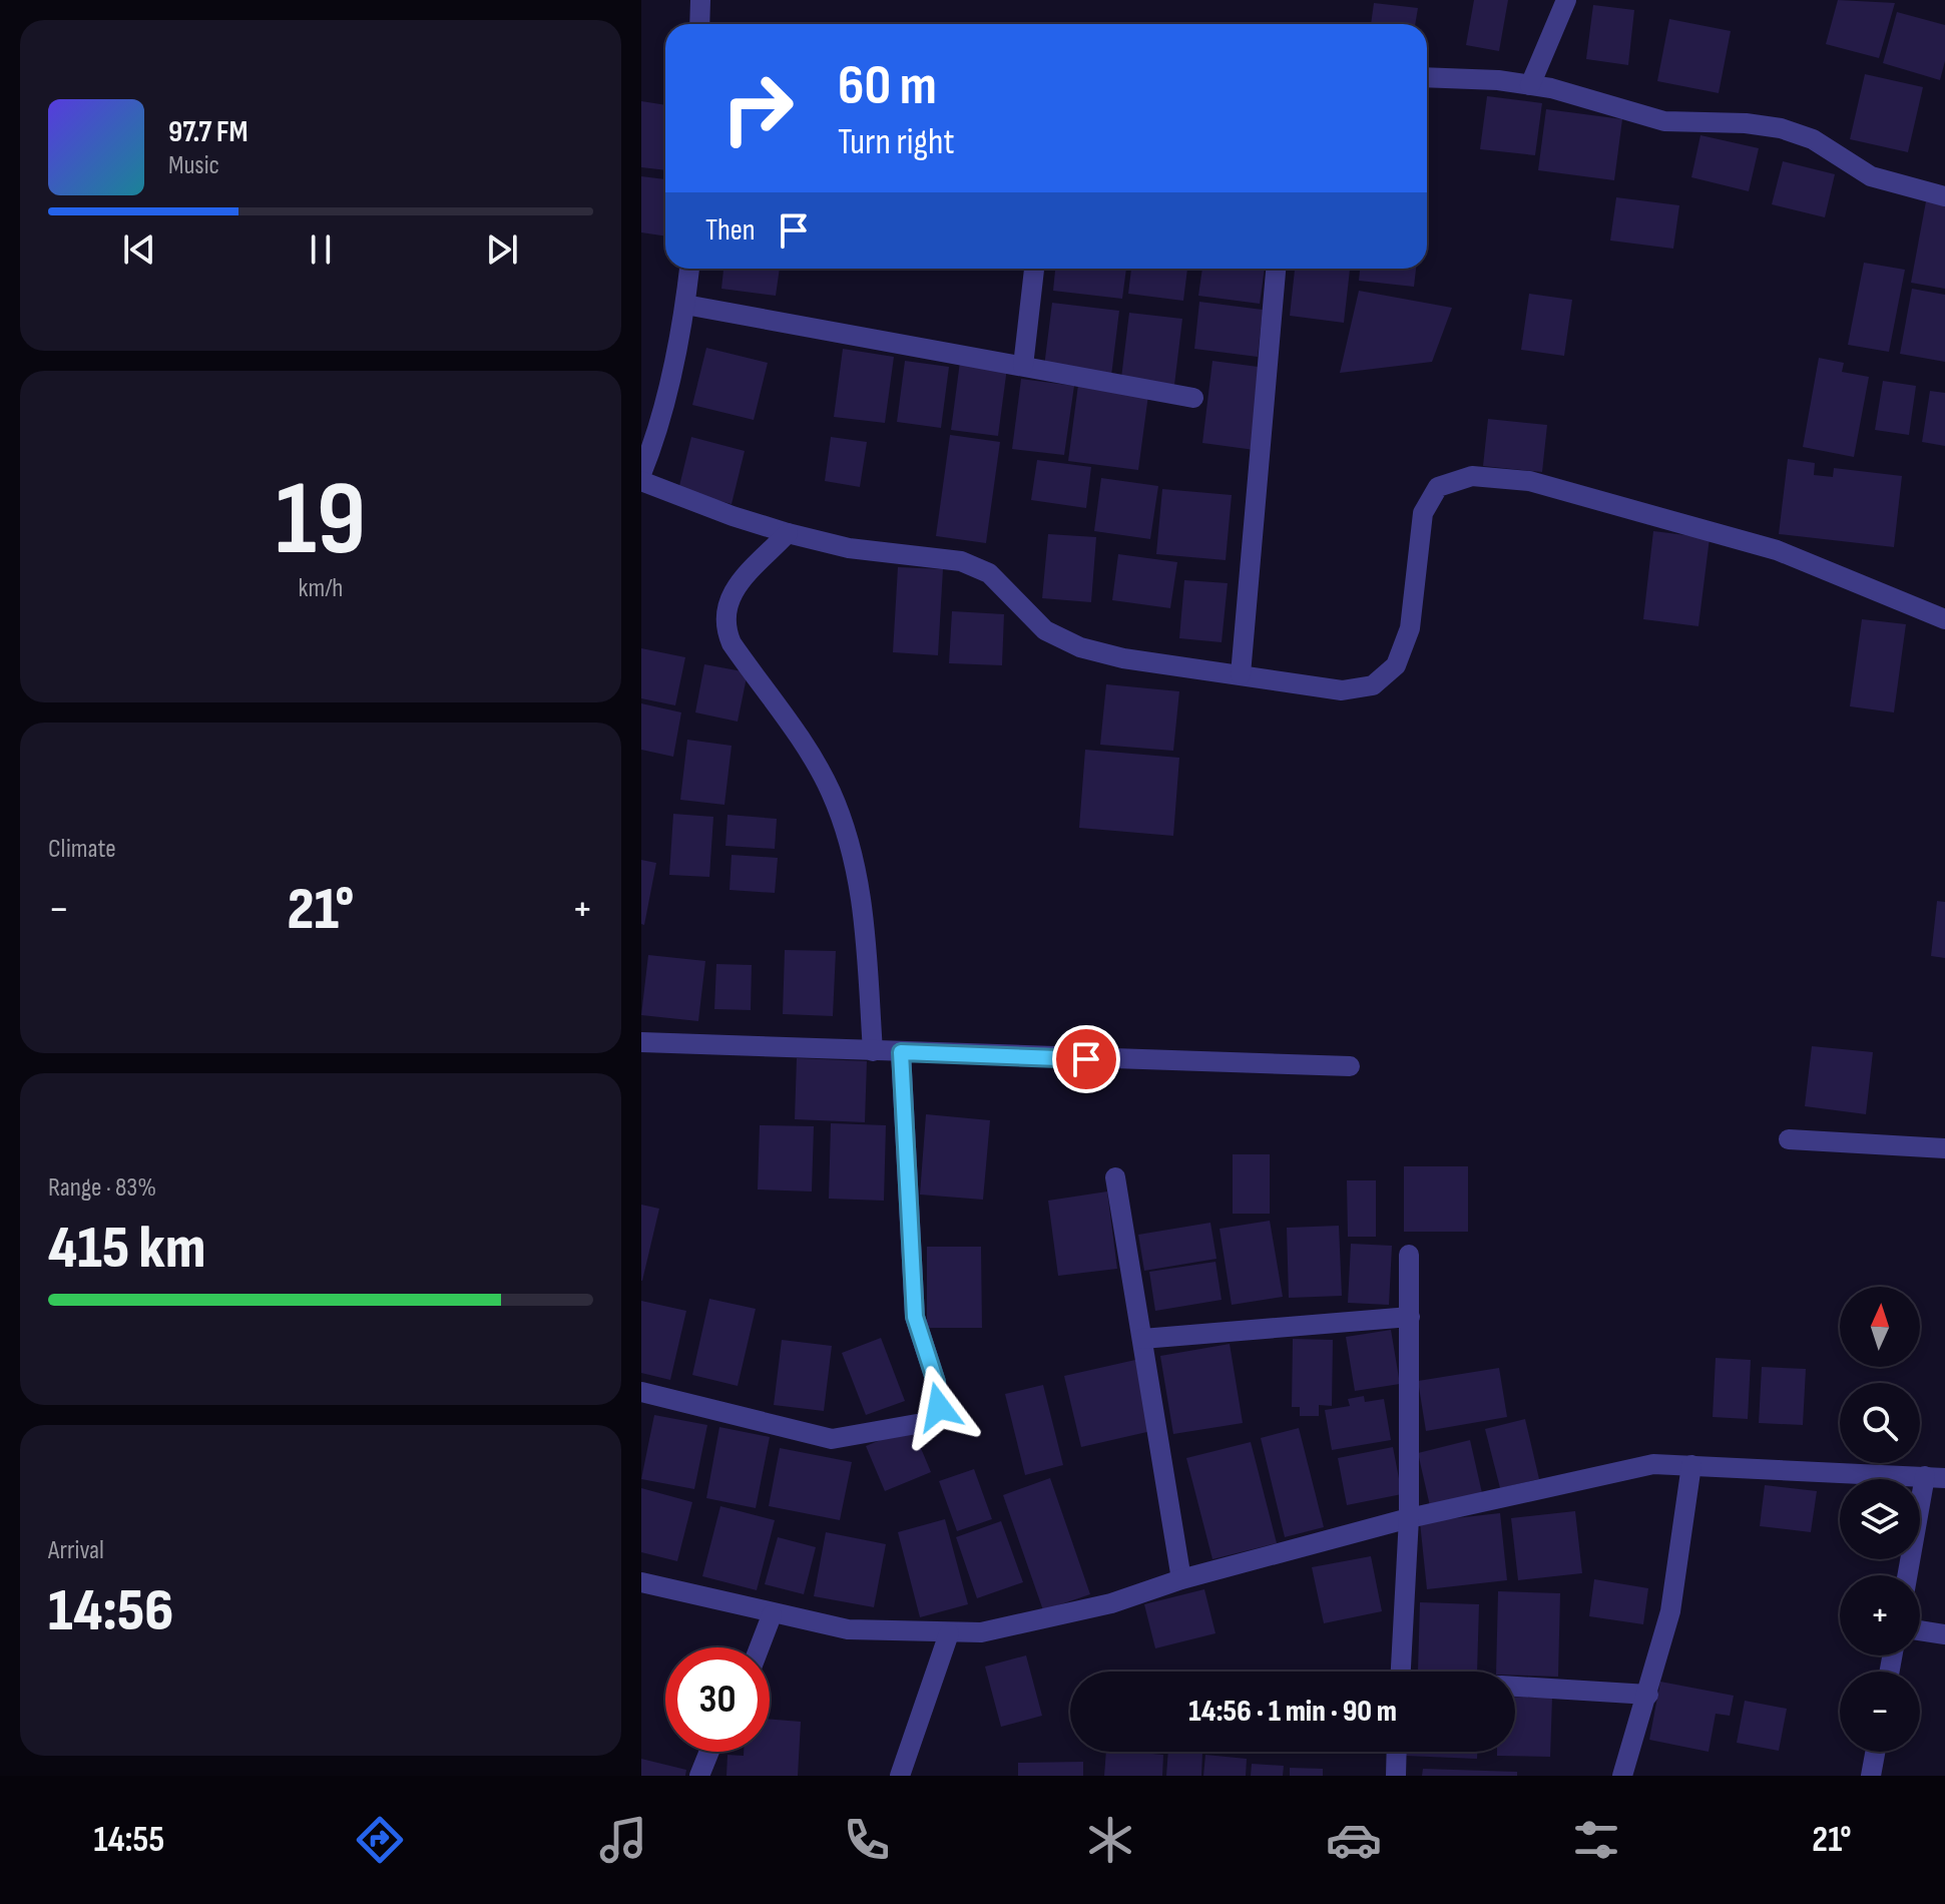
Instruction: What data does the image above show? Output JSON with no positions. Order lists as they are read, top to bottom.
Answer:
{
  "north": "top",
  "page": {
    "turn": ["60 m", "Turn right"],
    "song": ["97.7 FM", "Music"],
    "then": "Then",
    "tile": [
      ["19", "km/h"],
      "Climate",
      ["Range · 83%", "415 km"],
      ["Arrival", "14:56"]
    ],
    "heat": ["−", "21°", "+"],
    "map_buttons": ["+", "−"],
    "limit": "30",
    "trip": "14:56 · 1 min · 90 m",
    "tabs": ["14:55", "21°"]
  }
}
